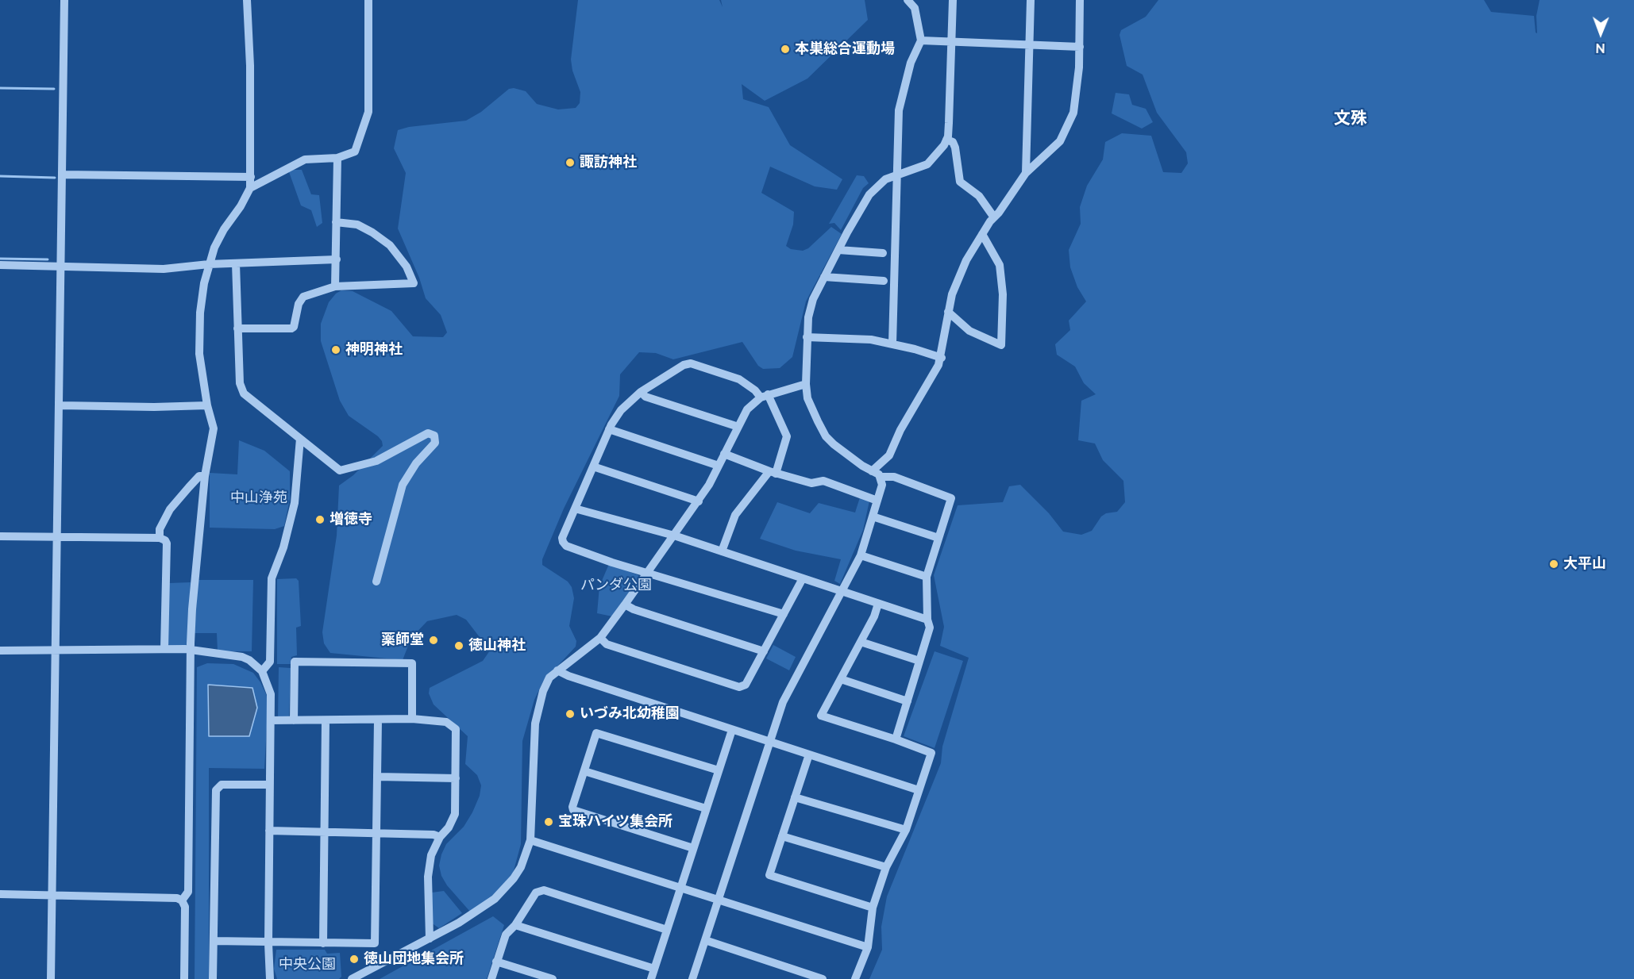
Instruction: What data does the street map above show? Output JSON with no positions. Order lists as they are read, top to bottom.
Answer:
{
  "districts": ["文殊"],
  "parks": ["中山浄苑", "パンダ公園", "中央公園"],
  "places": [
    "本巣総合運動場",
    "諏訪神社",
    "神明神社",
    "増徳寺",
    "大平山",
    "薬師堂",
    "徳山神社",
    "いづみ北幼稚園",
    "宝珠ハイツ集会所",
    "徳山団地集会所"
  ],
  "north": "bottom"
}
